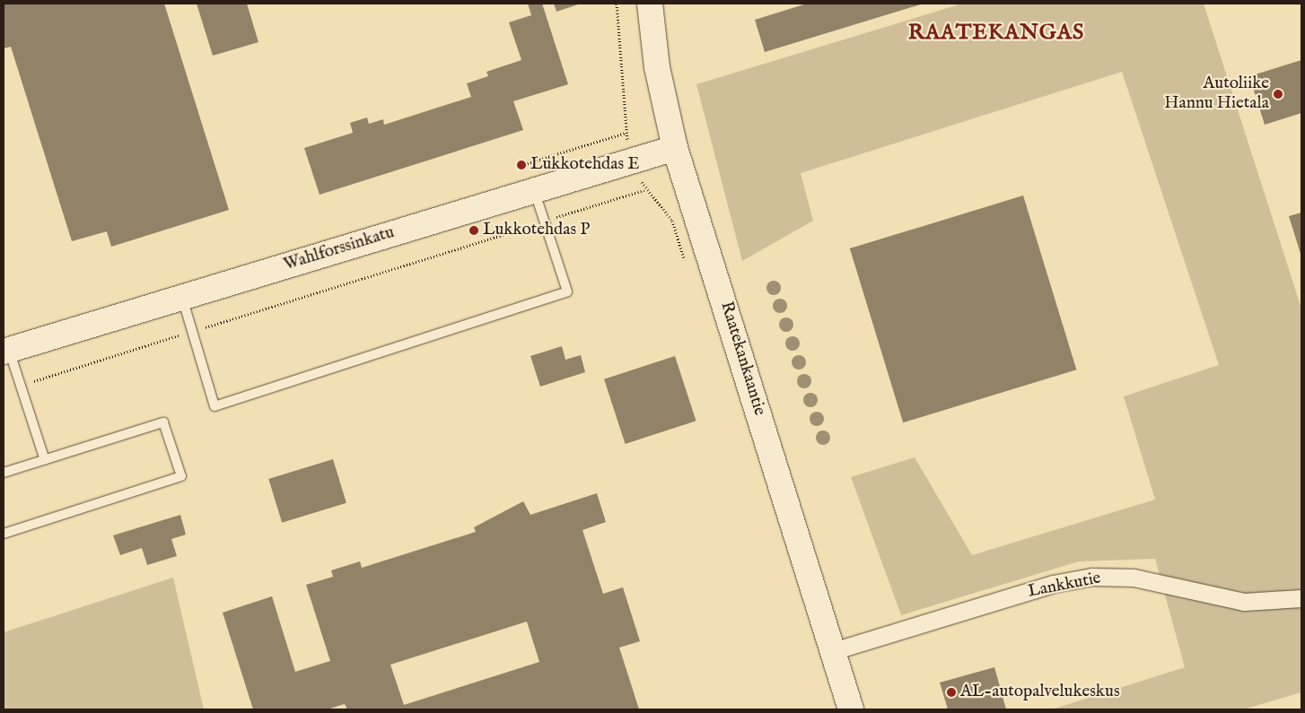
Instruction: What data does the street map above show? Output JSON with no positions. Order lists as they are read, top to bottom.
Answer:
{
  "streets": {
    "main road": ["Wahlforssinkatu", "Raatekankaantie"],
    "street": ["Lankkutie"]
  },
  "crossings": [
    ["Wahlforssinkatu", "Raatekankaantie"],
    ["Raatekankaantie", "Lankkutie"]
  ],
  "districts": ["RAATEKANGAS"],
  "places": [
    "Autoliike Hannu Hietala",
    "Lukkotehdas E",
    "Lukkotehdas P",
    "AL-autopalvelukeskus"
  ]
}
